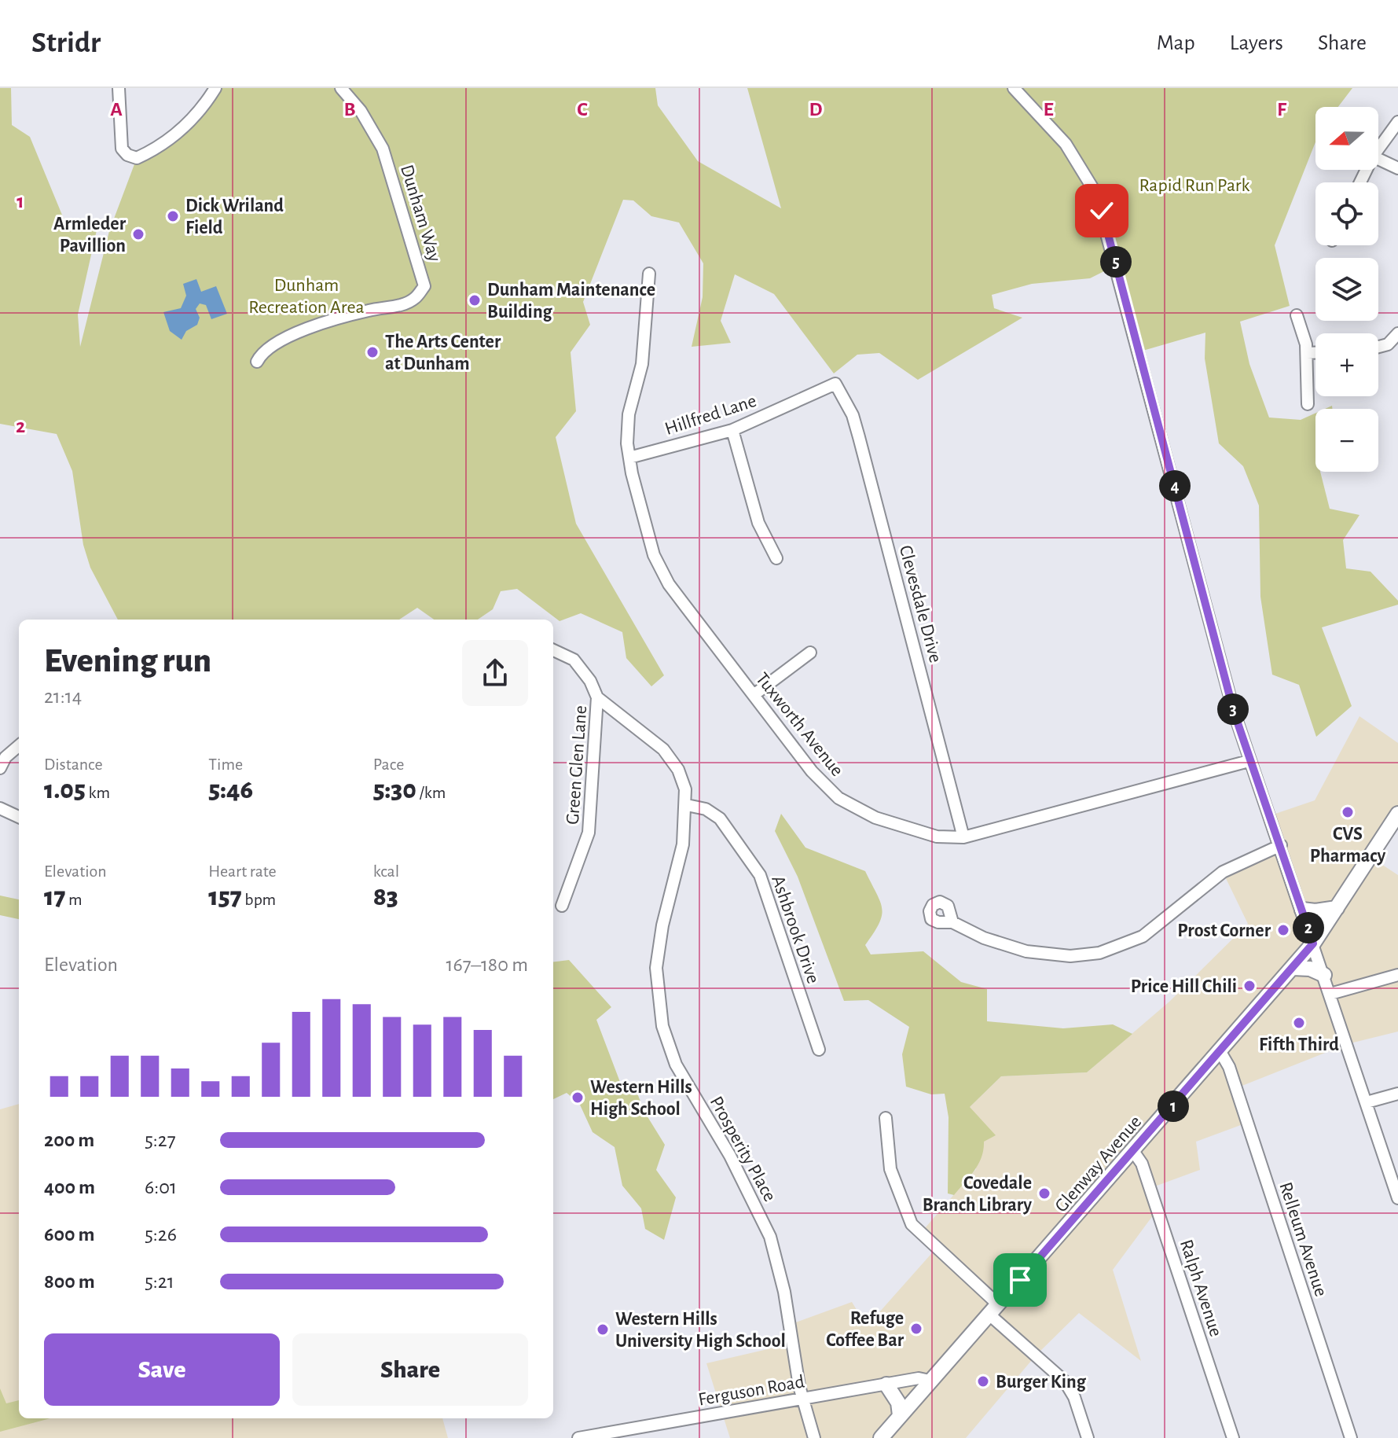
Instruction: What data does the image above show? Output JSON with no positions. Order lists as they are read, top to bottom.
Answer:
{
  "streets": {
    "main road": ["Glenway Avenue"],
    "street": [
      "Dunham Way",
      "Hillfred Lane",
      "Clevesdale Drive",
      "Tuxworth Avenue",
      "Green Glen Lane",
      "Ashbrook Drive",
      "Prosperity Place",
      "Relleum Avenue",
      "Ralph Avenue",
      "Ferguson Road"
    ]
  },
  "crossings": [
    ["Hillfred Lane", "Clevesdale Drive"],
    ["Hillfred Lane", "Tuxworth Avenue"],
    ["Clevesdale Drive", "Tuxworth Avenue"],
    ["Ashbrook Drive", "Prosperity Place"],
    ["Prosperity Place", "Ferguson Road"],
    ["Glenway Avenue", "Relleum Avenue"],
    ["Glenway Avenue", "Ralph Avenue"],
    ["Glenway Avenue", "Ferguson Road"]
  ],
  "parks": ["Rapid Run Park", "Dunham Recreation Area"],
  "places": [
    "Dick Wriland Field",
    "Armleder Pavillion",
    "Dunham Maintenance Building",
    "The Arts Center at Dunham",
    "CVS Pharmacy",
    "Prost Corner",
    "Price Hill Chili",
    "Fifth Third",
    "Western Hills High School",
    "Covedale Branch Library",
    "Refuge Coffee Bar",
    "Western Hills University High School",
    "Burger King"
  ],
  "north": "left",
  "page": {
    "header": "Stridr",
    "nav": ["Map", "Layers", "Share"],
    "map_buttons": ["+", "−"],
    "pins": [
      "5",
      "4",
      "3",
      "2",
      "1"
    ],
    "heading": ["Evening run", "21:14"],
    "stats": [
      ["Distance", "1.05 km"],
      ["Time", "5:46"],
      ["Pace", "5:30 /km"],
      ["Elevation", "17 m"],
      ["Heart rate", "157 bpm"],
      ["kcal", "83"]
    ],
    "chart": ["Elevation", "167–180 m"],
    "list": [
      {
        "name": "200 m",
        "note": "5:27"
      },
      {
        "name": "400 m",
        "note": "6:01"
      },
      {
        "name": "600 m",
        "note": "5:26"
      },
      {
        "name": "800 m",
        "note": "5:21"
      }
    ],
    "buttons": ["Save", "Share"]
  },
  "grid": {
    "columns": [
      "A",
      "B",
      "C",
      "D",
      "E",
      "F"
    ],
    "rows": ["1", "2"]
  }
}
